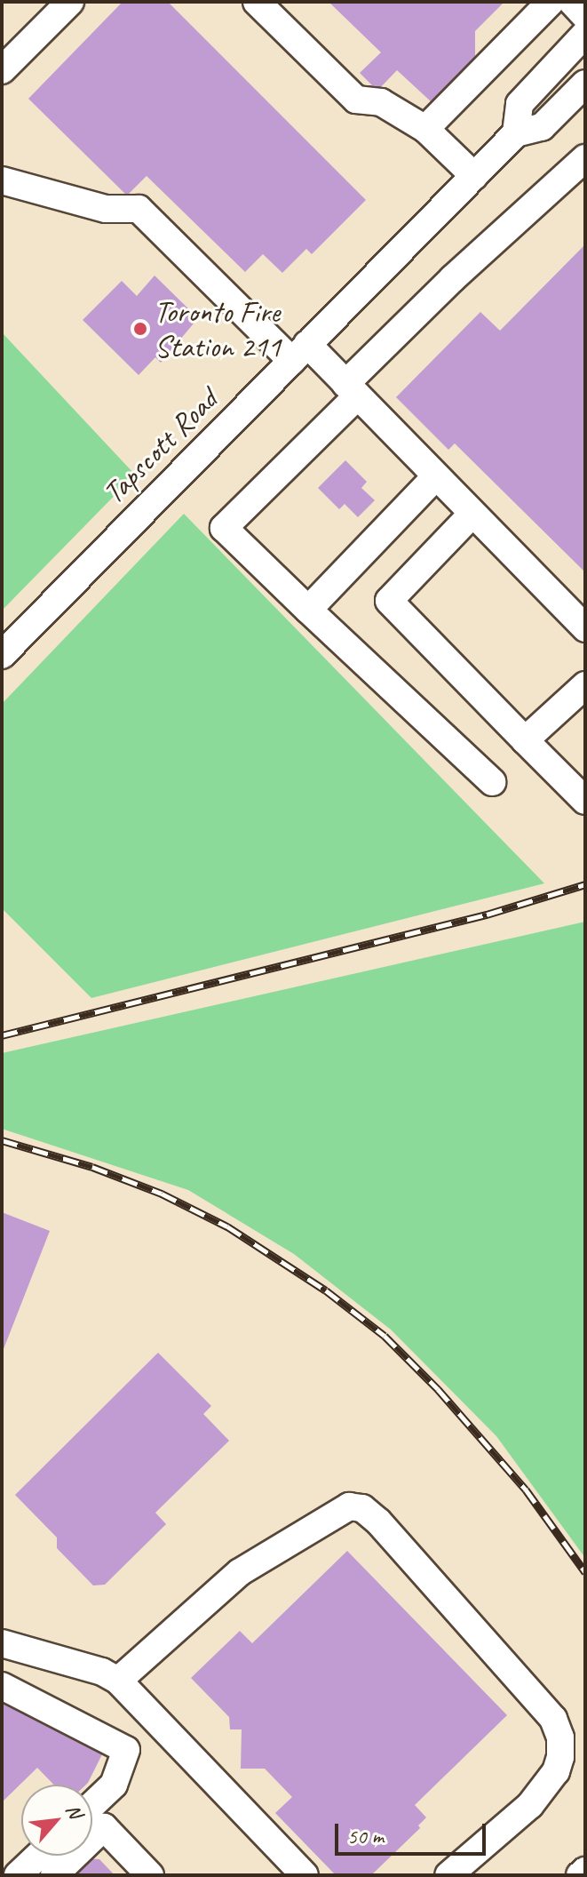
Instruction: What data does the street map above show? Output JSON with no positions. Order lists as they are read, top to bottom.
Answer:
{
  "streets": {
    "street": ["Tapscott Road"]
  },
  "places": ["Toronto Fire Station 211"],
  "scale_bar": "50 m",
  "north": "top right"
}
